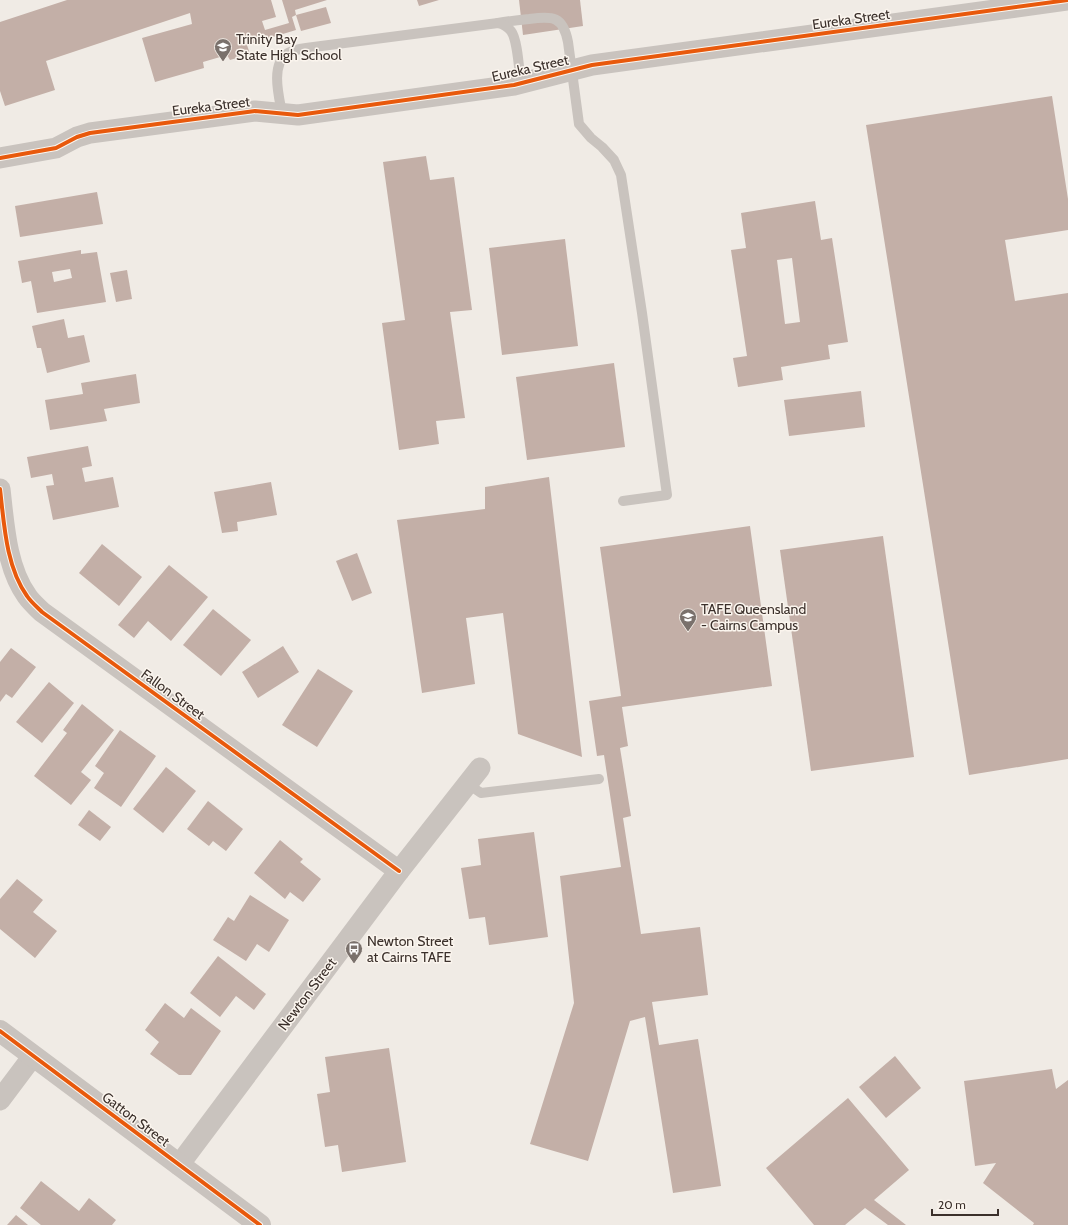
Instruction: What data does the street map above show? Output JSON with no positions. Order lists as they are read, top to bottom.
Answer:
{
  "streets": {
    "street": [
      "Eureka Street",
      "Fallon Street",
      "Newton Street",
      "Gatton Street"
    ]
  },
  "crossings": [
    ["Fallon Street", "Newton Street"],
    ["Newton Street", "Gatton Street"]
  ],
  "places": {
    "school or university": ["Trinity Bay State High School", "TAFE Queensland - Cairns Campus"],
    "bus stop": ["Newton Street at Cairns TAFE"]
  },
  "scale_bar": "20 m"
}
